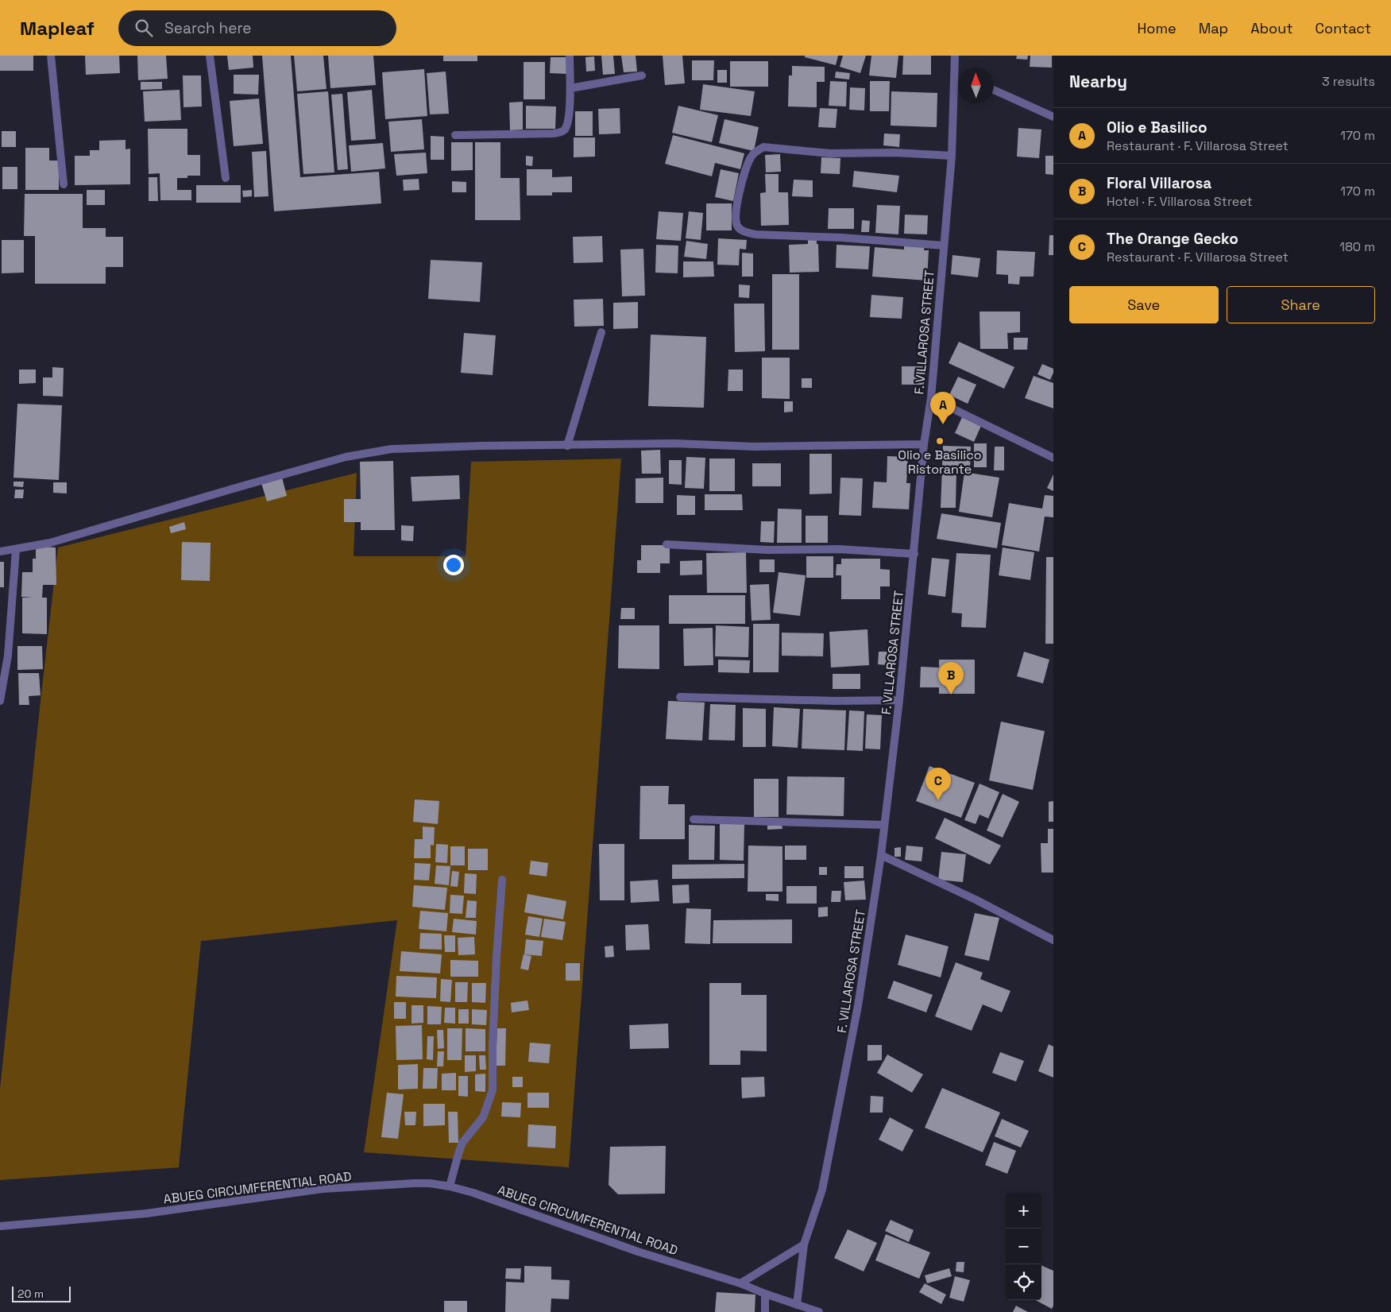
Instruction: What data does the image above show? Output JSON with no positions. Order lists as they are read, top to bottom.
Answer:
{
  "streets": {
    "street": ["F. VILLAROSA STREET", "ABUEG CIRCUMFERENTIAL ROAD"]
  },
  "crossings": [
    ["F. VILLAROSA STREET", "ABUEG CIRCUMFERENTIAL ROAD"]
  ],
  "places": ["Olio e Basilico Ristorante"],
  "scale_bar": "20 m",
  "north": "top",
  "page": {
    "header": "Mapleaf",
    "search": "Search here",
    "nav": [
      "Home",
      "Map",
      "About",
      "Contact"
    ],
    "heading": ["Nearby", "3 results"],
    "list": [
      {
        "mark": "A",
        "name": "Olio e Basilico",
        "note": "Restaurant · F. Villarosa Street",
        "value": "170 m"
      },
      {
        "mark": "B",
        "name": "Floral Villarosa",
        "note": "Hotel · F. Villarosa Street",
        "value": "170 m"
      },
      {
        "mark": "C",
        "name": "The Orange Gecko",
        "note": "Restaurant · F. Villarosa Street",
        "value": "180 m"
      }
    ],
    "buttons": ["Save", "Share"],
    "pins": ["A", "B", "C"],
    "map_buttons": ["+", "−"],
    "scale": "20 m"
  }
}
